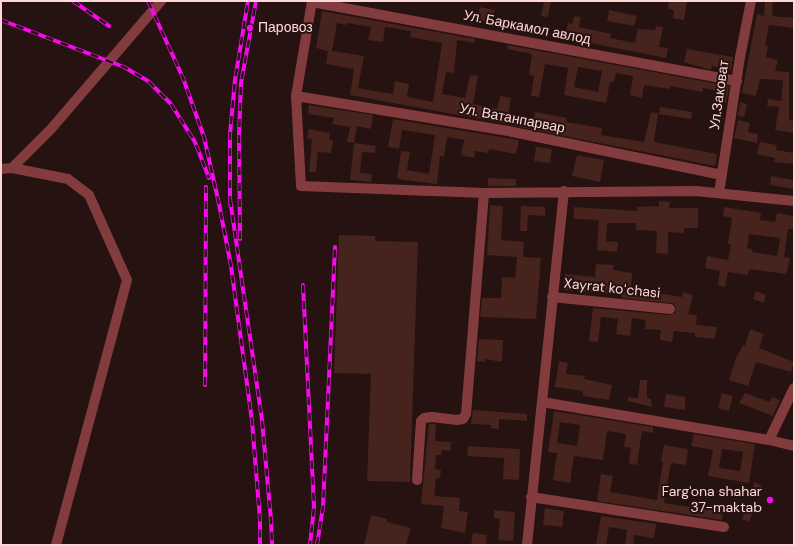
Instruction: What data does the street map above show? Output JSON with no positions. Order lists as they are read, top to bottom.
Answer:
{
  "streets": {
    "street": [
      "Ул. Баркамол авлод",
      "Ул.Заковат",
      "Ул. Ватанпарвар",
      "Xayrat koʻchasi"
    ]
  },
  "crossings": [
    ["Ул. Баркамол авлод", "Ул.Заковат"],
    ["Ул.Заковат", "Ул. Ватанпарвар"]
  ],
  "places": ["Паровоз", "Farg'ona shahar 37-maktab"]
}
